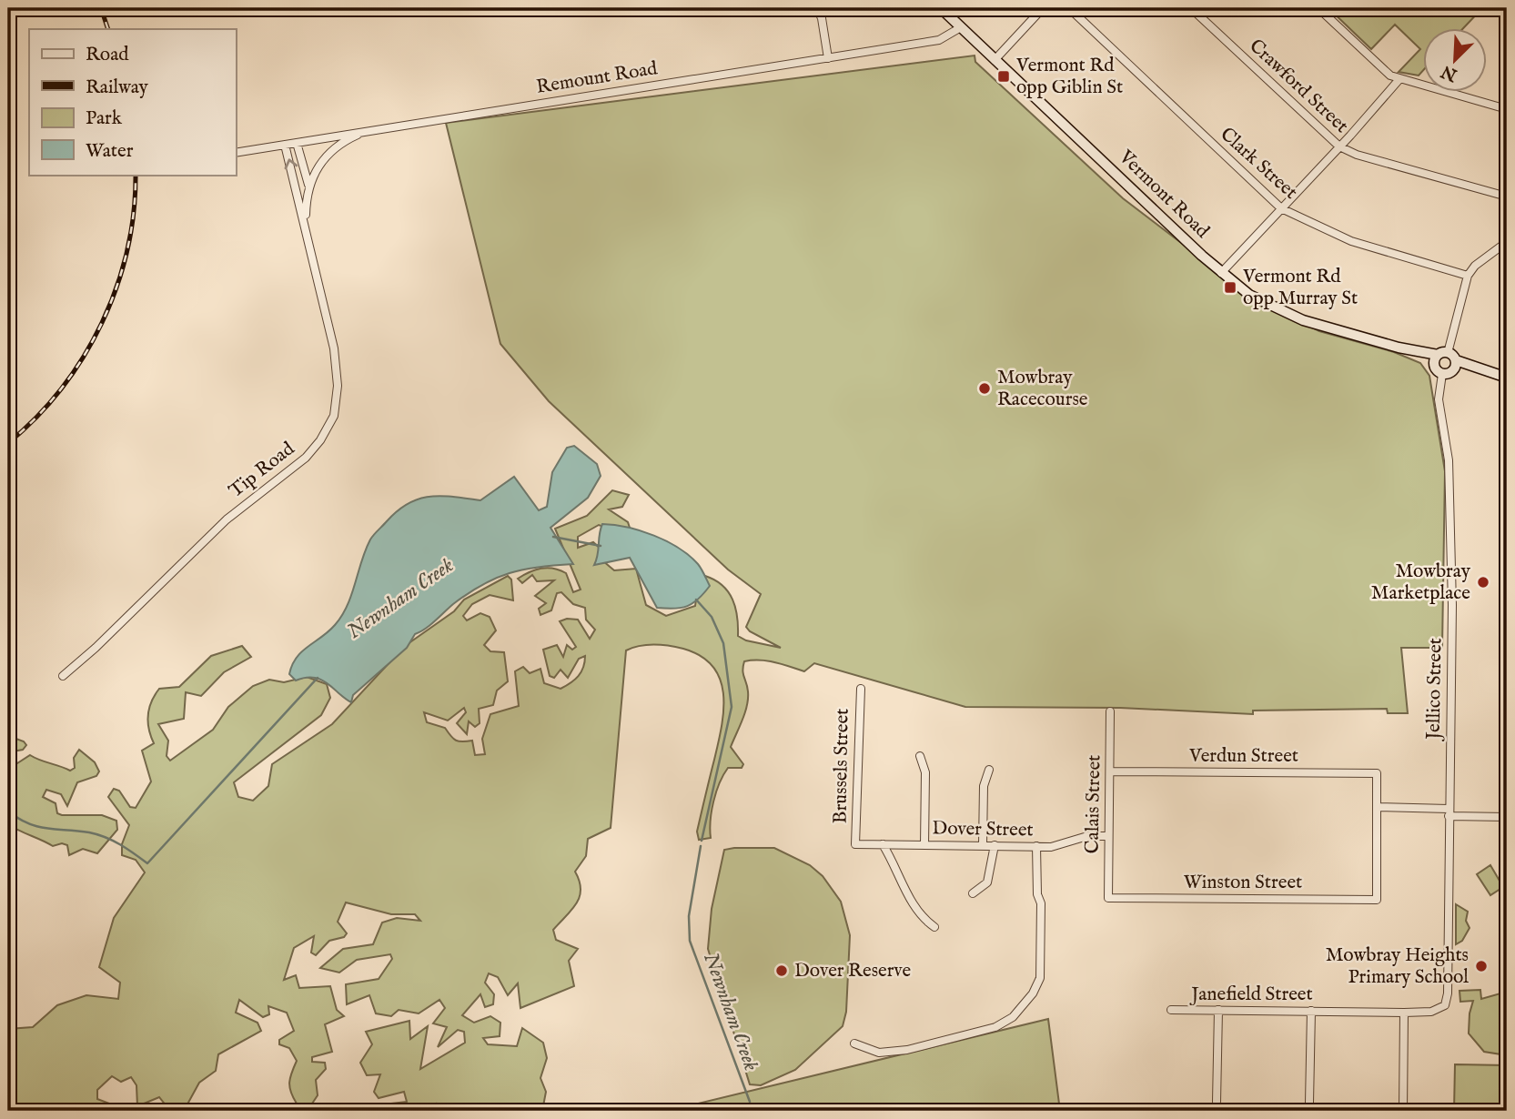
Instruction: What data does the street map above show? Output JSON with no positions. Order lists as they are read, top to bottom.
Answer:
{
  "streets": {
    "street": [
      "Remount Road",
      "Crawford Street",
      "Clark Street",
      "Vermont Road",
      "Tip Road",
      "Jellico Street",
      "Verdun Street",
      "Brussels Street",
      "Calais Street",
      "Dover Street",
      "Winston Street",
      "Janefield Street"
    ]
  },
  "crossings": [
    ["Remount Road", "Vermont Road"],
    ["Remount Road", "Tip Road"],
    ["Jellico Street", "Janefield Street"],
    ["Verdun Street", "Calais Street"],
    ["Verdun Street", "Winston Street"],
    ["Brussels Street", "Dover Street"],
    ["Calais Street", "Dover Street"],
    ["Calais Street", "Winston Street"]
  ],
  "water": ["Newnham Creek"],
  "places": {
    "transit": ["Vermont Rd opp Giblin St", "Vermont Rd opp Murray St"],
    "other": [
      "Mowbray Racecourse",
      "Mowbray Marketplace",
      "Mowbray Heights Primary School",
      "Dover Reserve"
    ]
  },
  "legend": [
    "Road",
    "Railway",
    "Park",
    "Water"
  ],
  "north": "bottom left"
}
